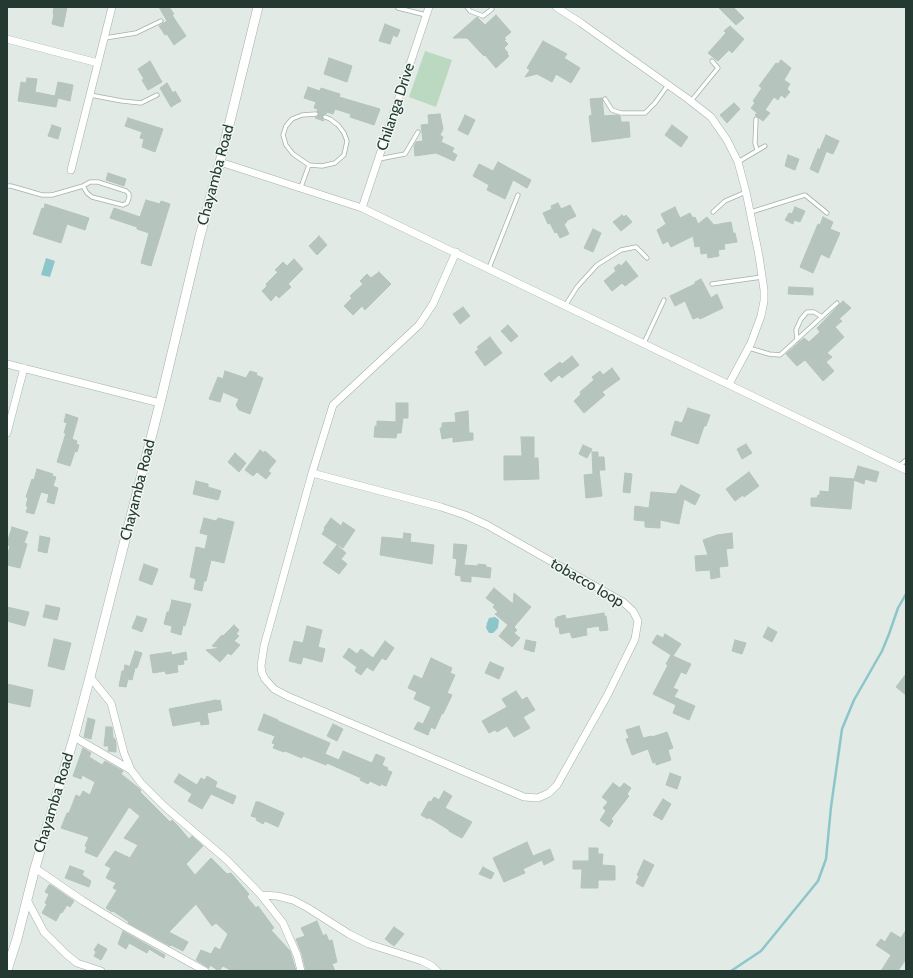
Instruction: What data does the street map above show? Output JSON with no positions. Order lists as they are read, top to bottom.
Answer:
{
  "streets": {
    "street": ["Chilanga Drive", "Chayamba Road", "tobacco loop"]
  }
}
